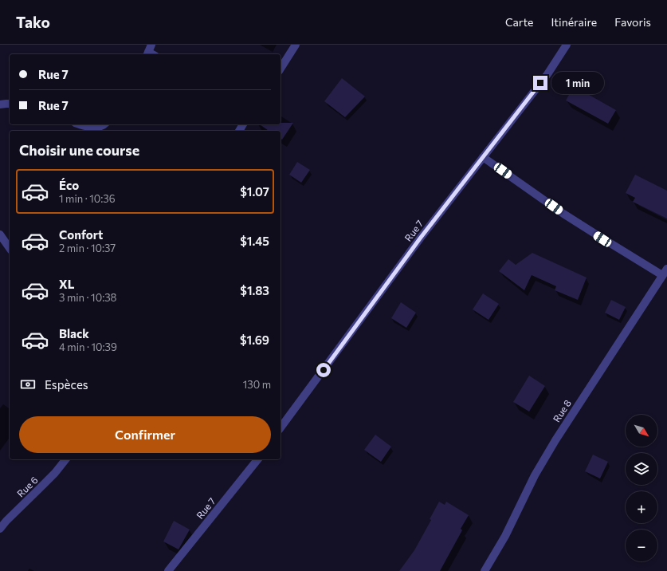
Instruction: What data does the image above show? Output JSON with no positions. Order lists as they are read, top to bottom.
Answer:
{
  "streets": {
    "street": ["Rue 7", "Rue 8", "Rue 6"]
  },
  "north": "bottom right",
  "page": {
    "header": "Tako",
    "nav": ["Carte", "Itinéraire", "Favoris"],
    "banner": ["Rue 7", "Rue 7"],
    "bubble": "1 min",
    "heading": "Choisir une course",
    "list": [
      {
        "name": "Éco",
        "note": "1 min · 10:36",
        "value": "$1.07"
      },
      {
        "name": "Confort",
        "note": "2 min · 10:37",
        "value": "$1.45"
      },
      {
        "name": "XL",
        "note": "3 min · 10:38",
        "value": "$1.83"
      },
      {
        "name": "Black",
        "note": "4 min · 10:39",
        "value": "$1.69"
      }
    ],
    "pay": ["Espèces", "130 m"],
    "buttons": "Confirmer",
    "map_buttons": ["+", "−"]
  }
}
